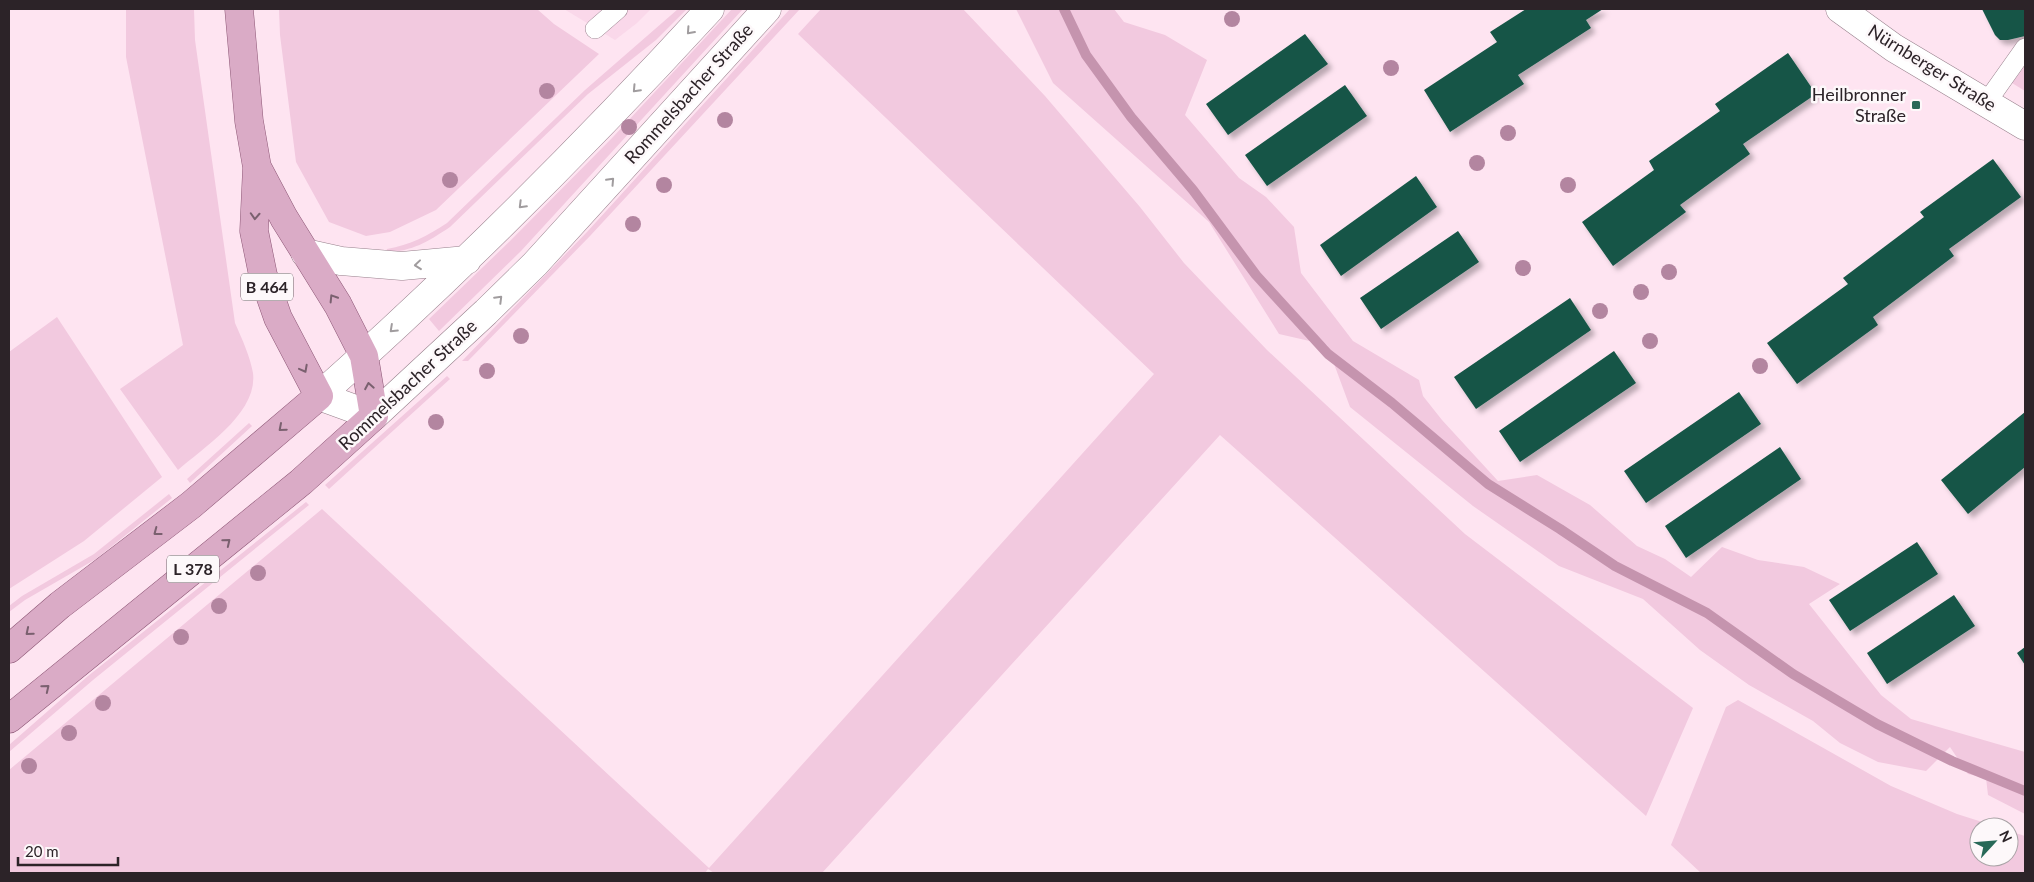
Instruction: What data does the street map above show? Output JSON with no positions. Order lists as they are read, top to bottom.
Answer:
{
  "streets": {
    "main road": [
      "Nürnberger Straße",
      "Rommelsbacher Straße",
      "B 464",
      "L 378"
    ]
  },
  "crossings": [
    ["Rommelsbacher Straße", "B 464"],
    ["B 464", "L 378"]
  ],
  "places": {
    "transit": ["Heilbronner Straße"]
  },
  "scale_bar": "20 m",
  "north": "top right"
}
